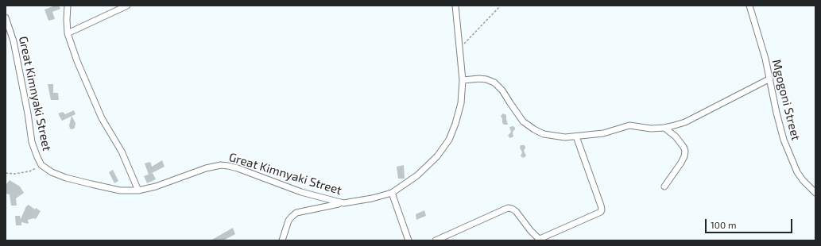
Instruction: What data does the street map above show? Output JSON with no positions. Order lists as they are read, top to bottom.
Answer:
{
  "streets": {
    "street": ["Great Kimnyaki Street", "Mgogoni Street"]
  },
  "scale_bar": "100 m"
}
